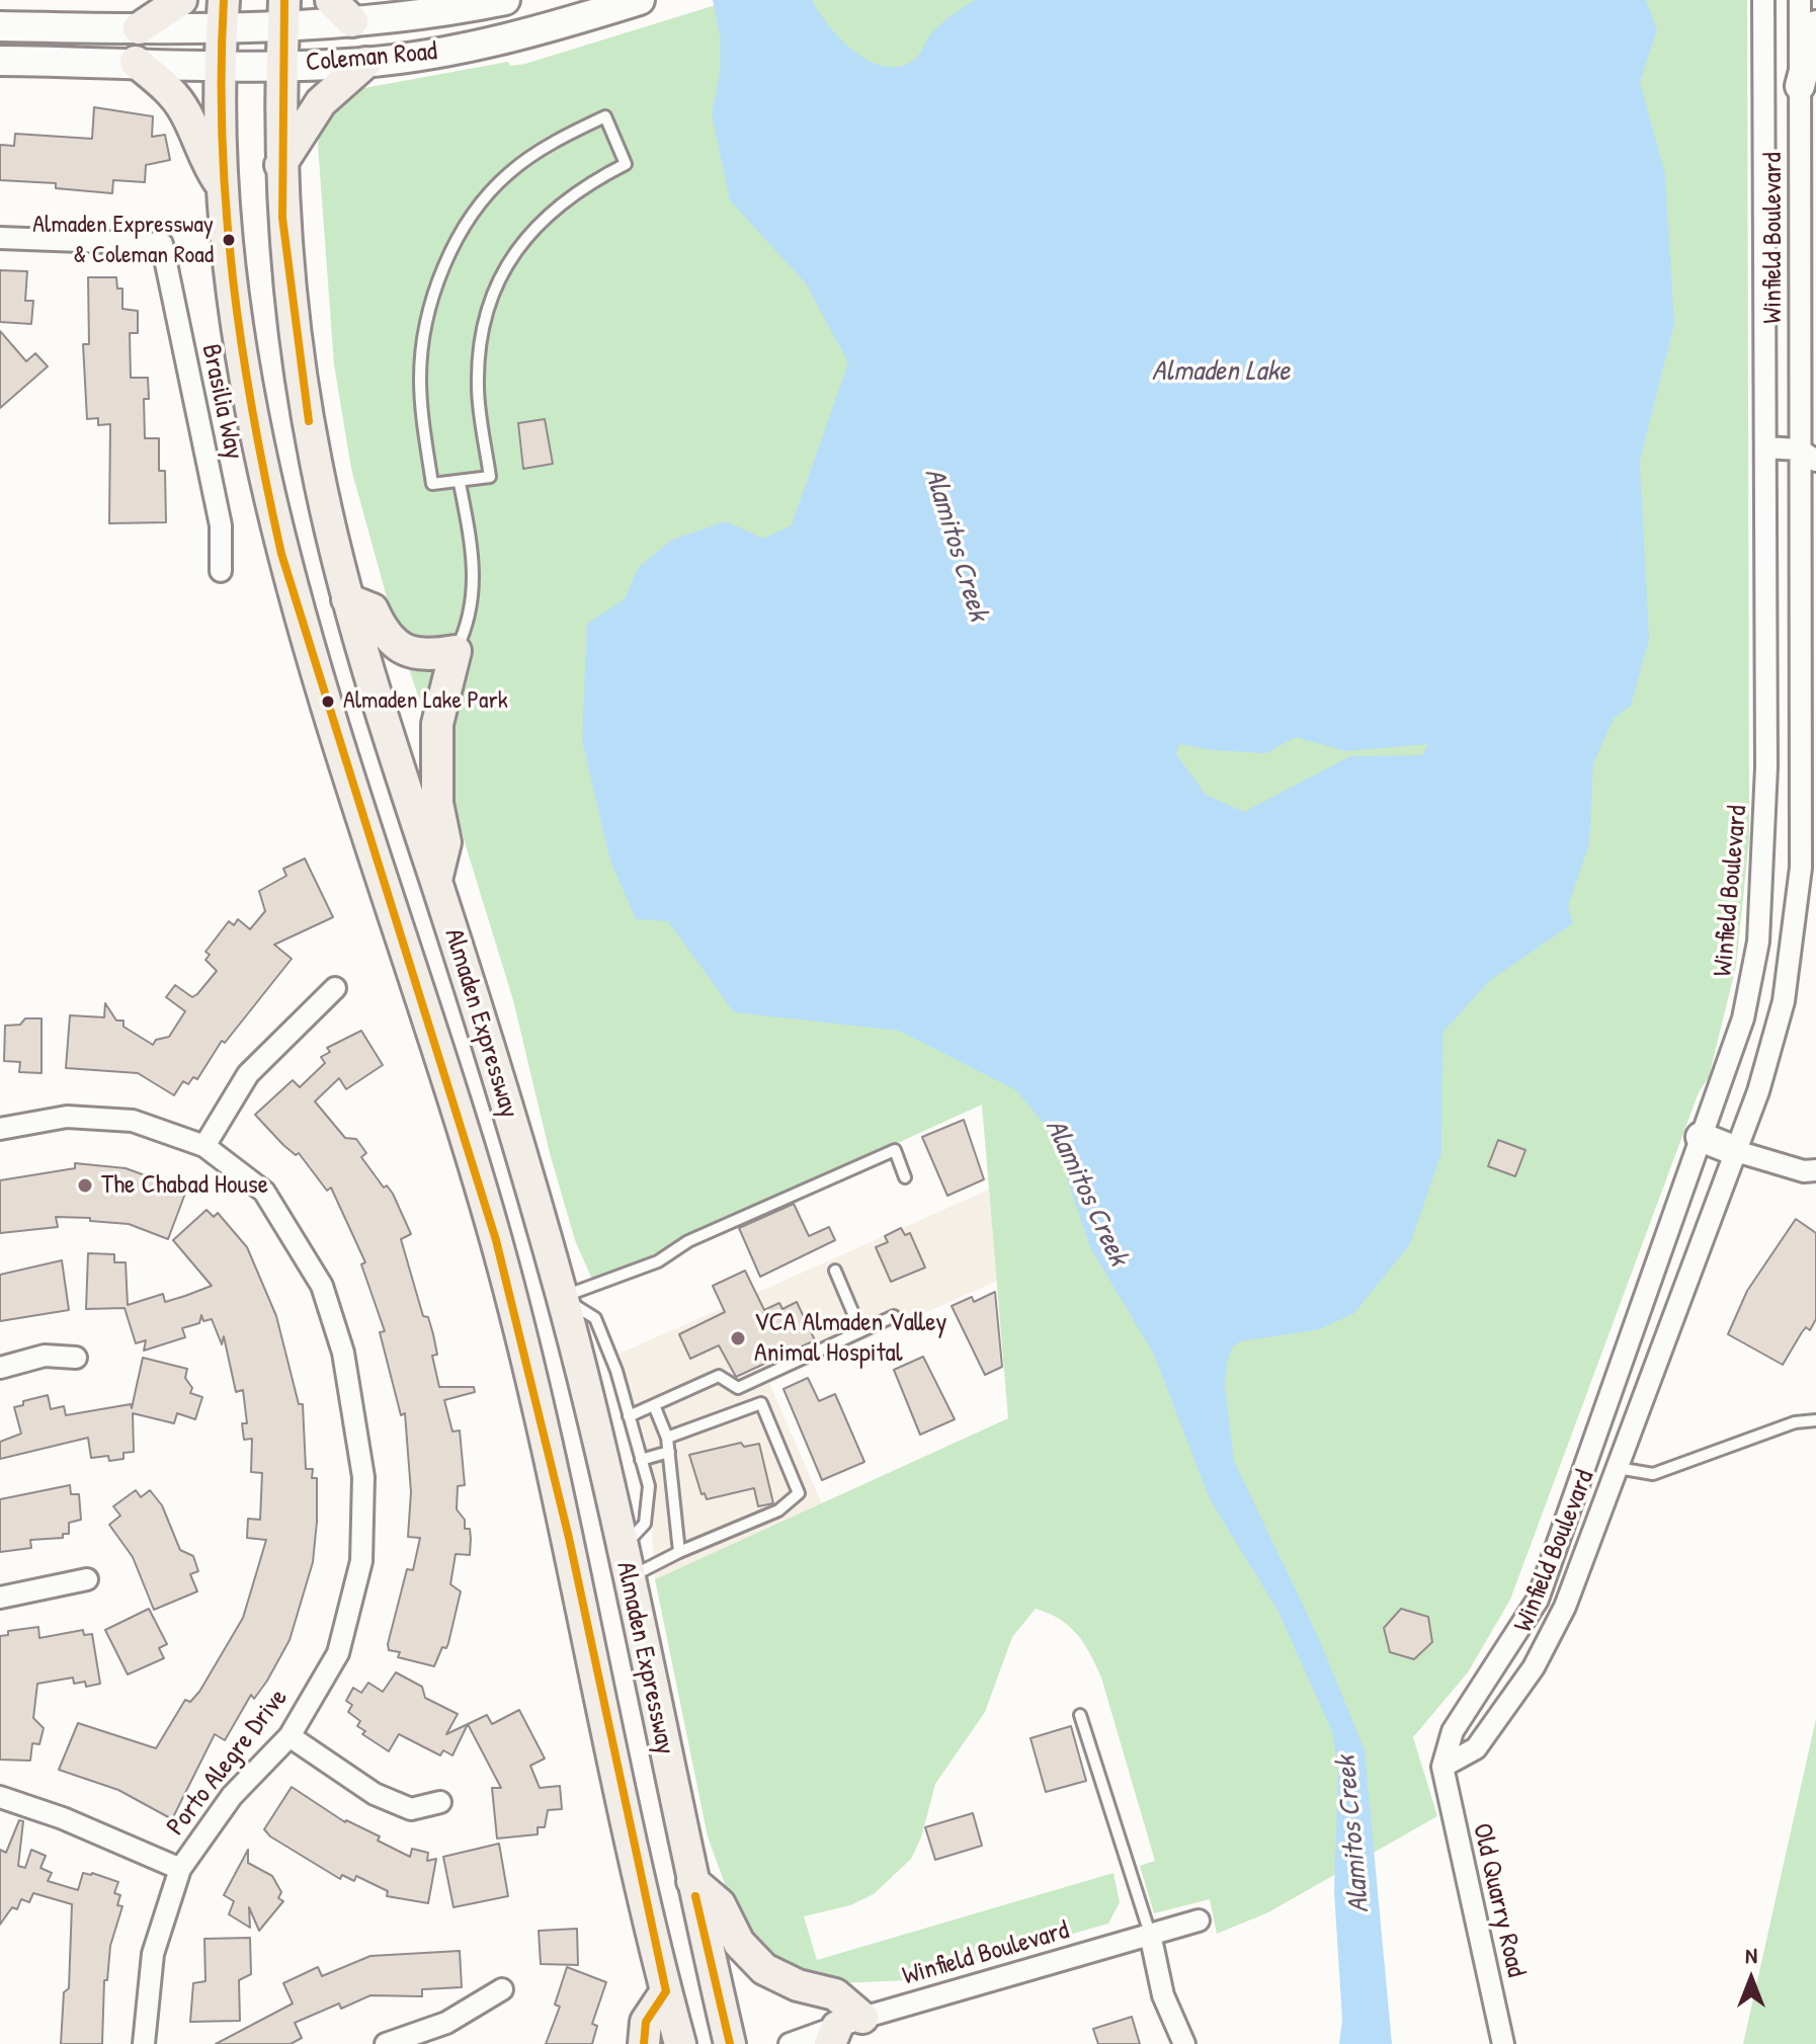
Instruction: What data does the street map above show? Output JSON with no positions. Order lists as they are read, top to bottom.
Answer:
{
  "streets": {
    "main road": ["Almaden Expressway"],
    "street": [
      "Coleman Road",
      "Winfield Boulevard",
      "Brasilia Way",
      "Porto Alegre Drive",
      "Old Quarry Road"
    ]
  },
  "crossings": [
    ["Coleman Road", "Almaden Expressway"],
    ["Winfield Boulevard", "Old Quarry Road"]
  ],
  "water": ["Almaden Lake", "Alamitos Creek"],
  "places": [
    "Almaden Expressway & Coleman Road",
    "Almaden Lake Park",
    "The Chabad House",
    "VCA Almaden Valley Animal Hospital"
  ],
  "north": "top"
}
